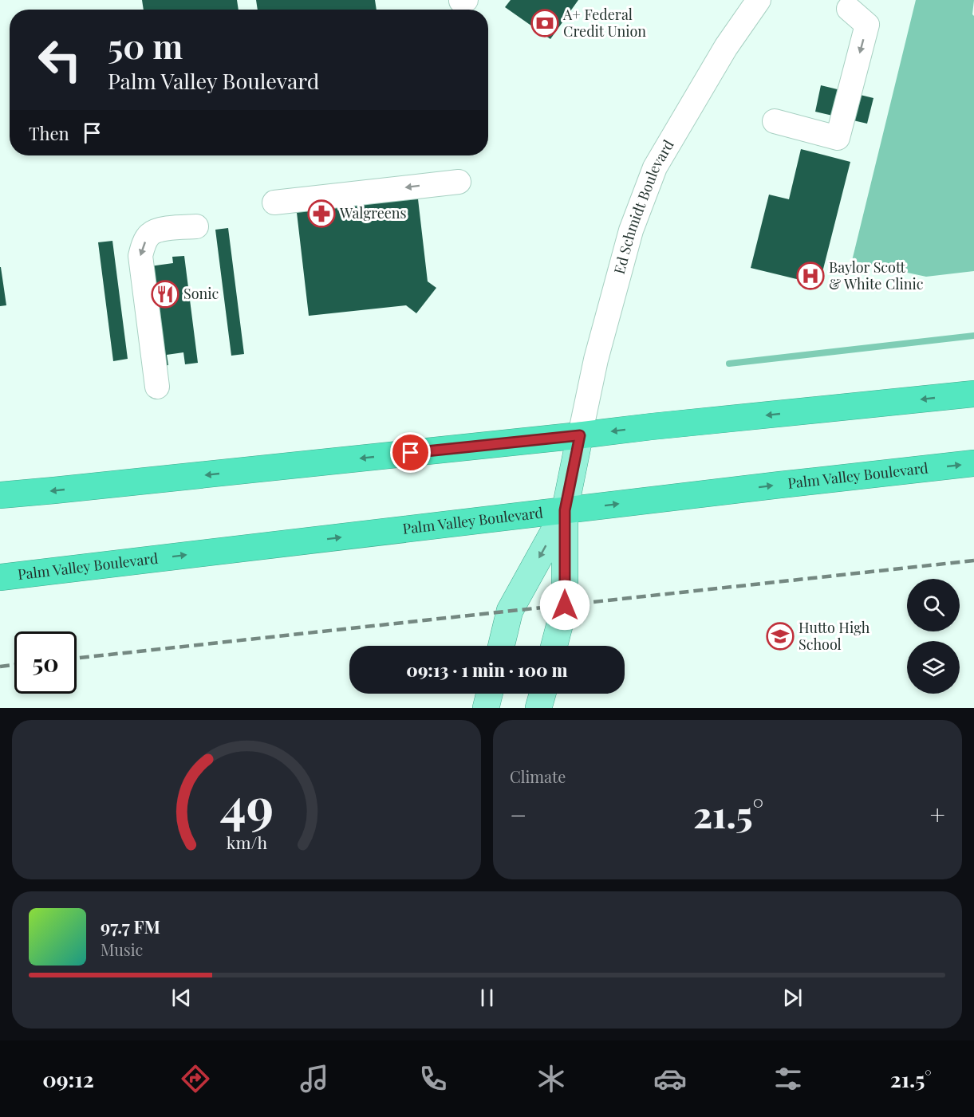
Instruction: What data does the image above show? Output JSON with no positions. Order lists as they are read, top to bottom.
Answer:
{
  "streets": {
    "highway": ["Palm Valley Boulevard"],
    "street": ["Ed Schmidt Boulevard"]
  },
  "places": {
    "bank": ["A+ Federal Credit Union"],
    "pharmacy": ["Walgreens"],
    "hospital": ["Baylor Scott & White Clinic"],
    "restaurant": ["Sonic"],
    "school or university": ["Hutto High School"]
  },
  "page": {
    "turn": ["50 m", "Palm Valley Boulevard"],
    "then": "Then",
    "limit": "50",
    "trip": "09:13 · 1 min · 100 m",
    "tile": "Climate",
    "heat": ["−", "21.5°", "+"],
    "song": ["97.7 FM", "Music"],
    "tabs": ["09:12", "21.5°"],
    "gauge": ["49", "km/h"]
  }
}
